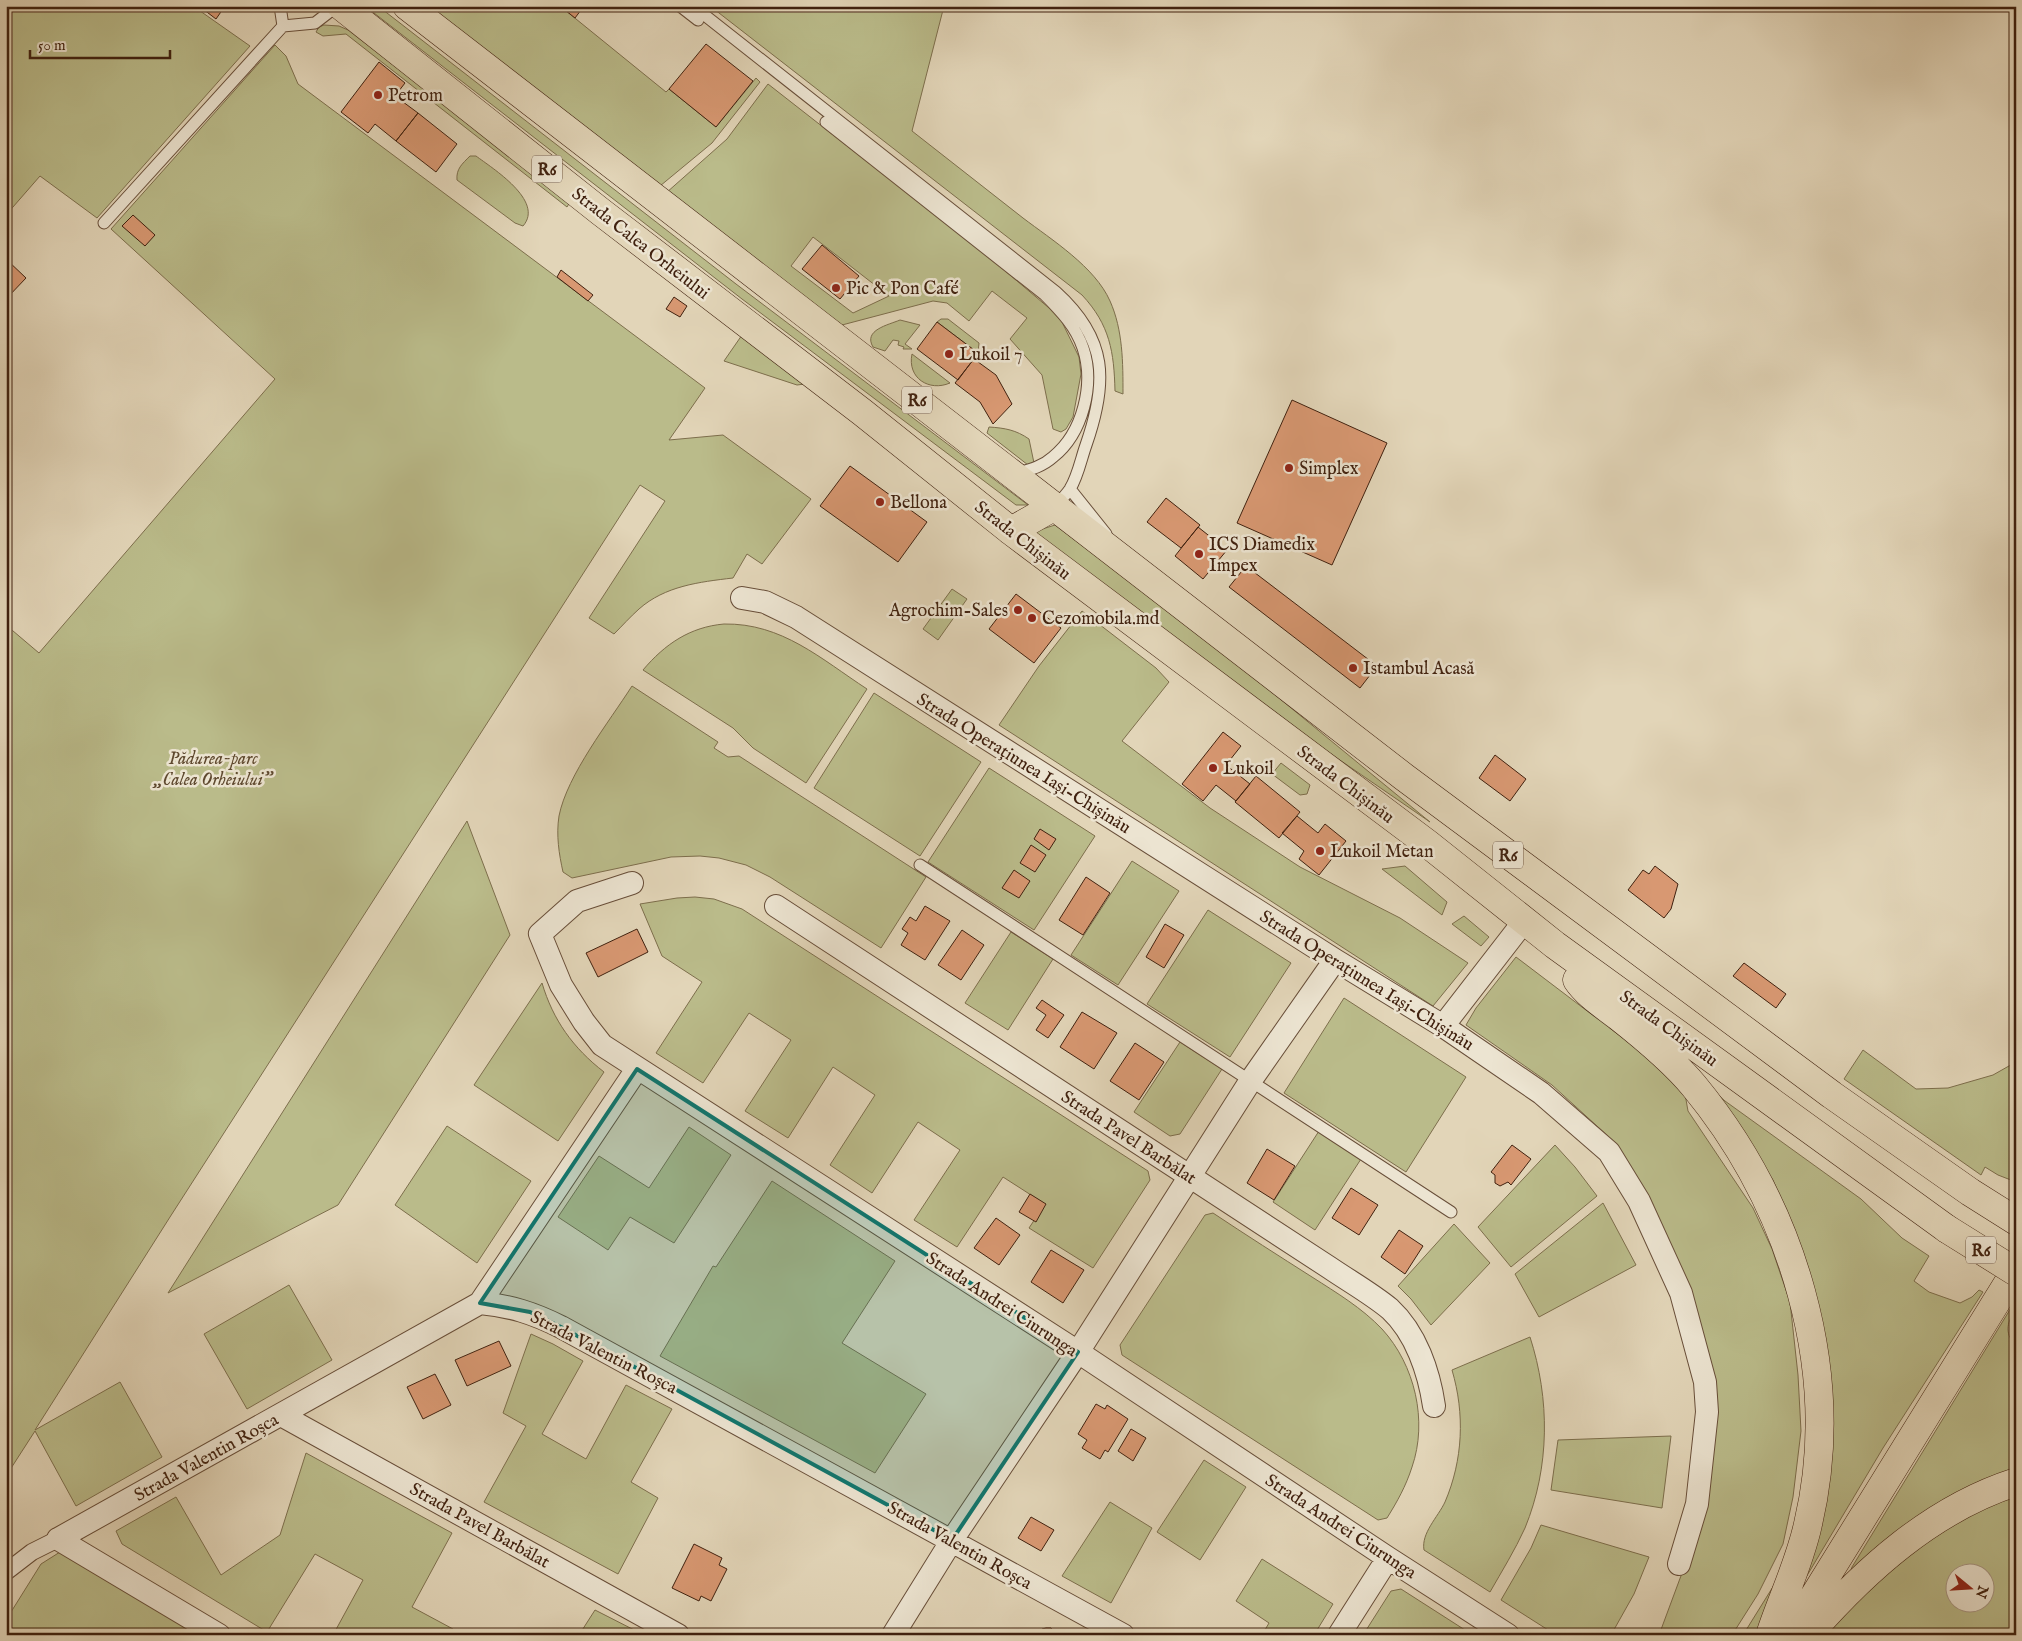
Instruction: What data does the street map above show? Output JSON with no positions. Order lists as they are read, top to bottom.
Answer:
{
  "streets": {
    "highway": ["R6", "Strada Calea Orheiului", "Strada Chișinău"],
    "street": [
      "Strada Operațiunea Iași-Chișinău",
      "Strada Pavel Barbălat",
      "Strada Andrei Ciurunga",
      "Strada Valentin Roșca"
    ]
  },
  "crossings": [
    ["Strada Calea Orheiului", "Strada Chișinău"],
    ["Strada Pavel Barbălat", "Strada Valentin Roșca"]
  ],
  "parks": ["Pădurea-parc „Calea Orheiului”"],
  "places": [
    "Petrom",
    "Pic & Pon Café",
    "Lukoil 7",
    "Simplex",
    "Bellona",
    "ICS Diamedix Impex",
    "Agrochim-Sales",
    "Cezomobila.md",
    "Istambul Acasă",
    "Lukoil",
    "Lukoil Metan"
  ],
  "scale_bar": "50 m",
  "north": "right"
}
